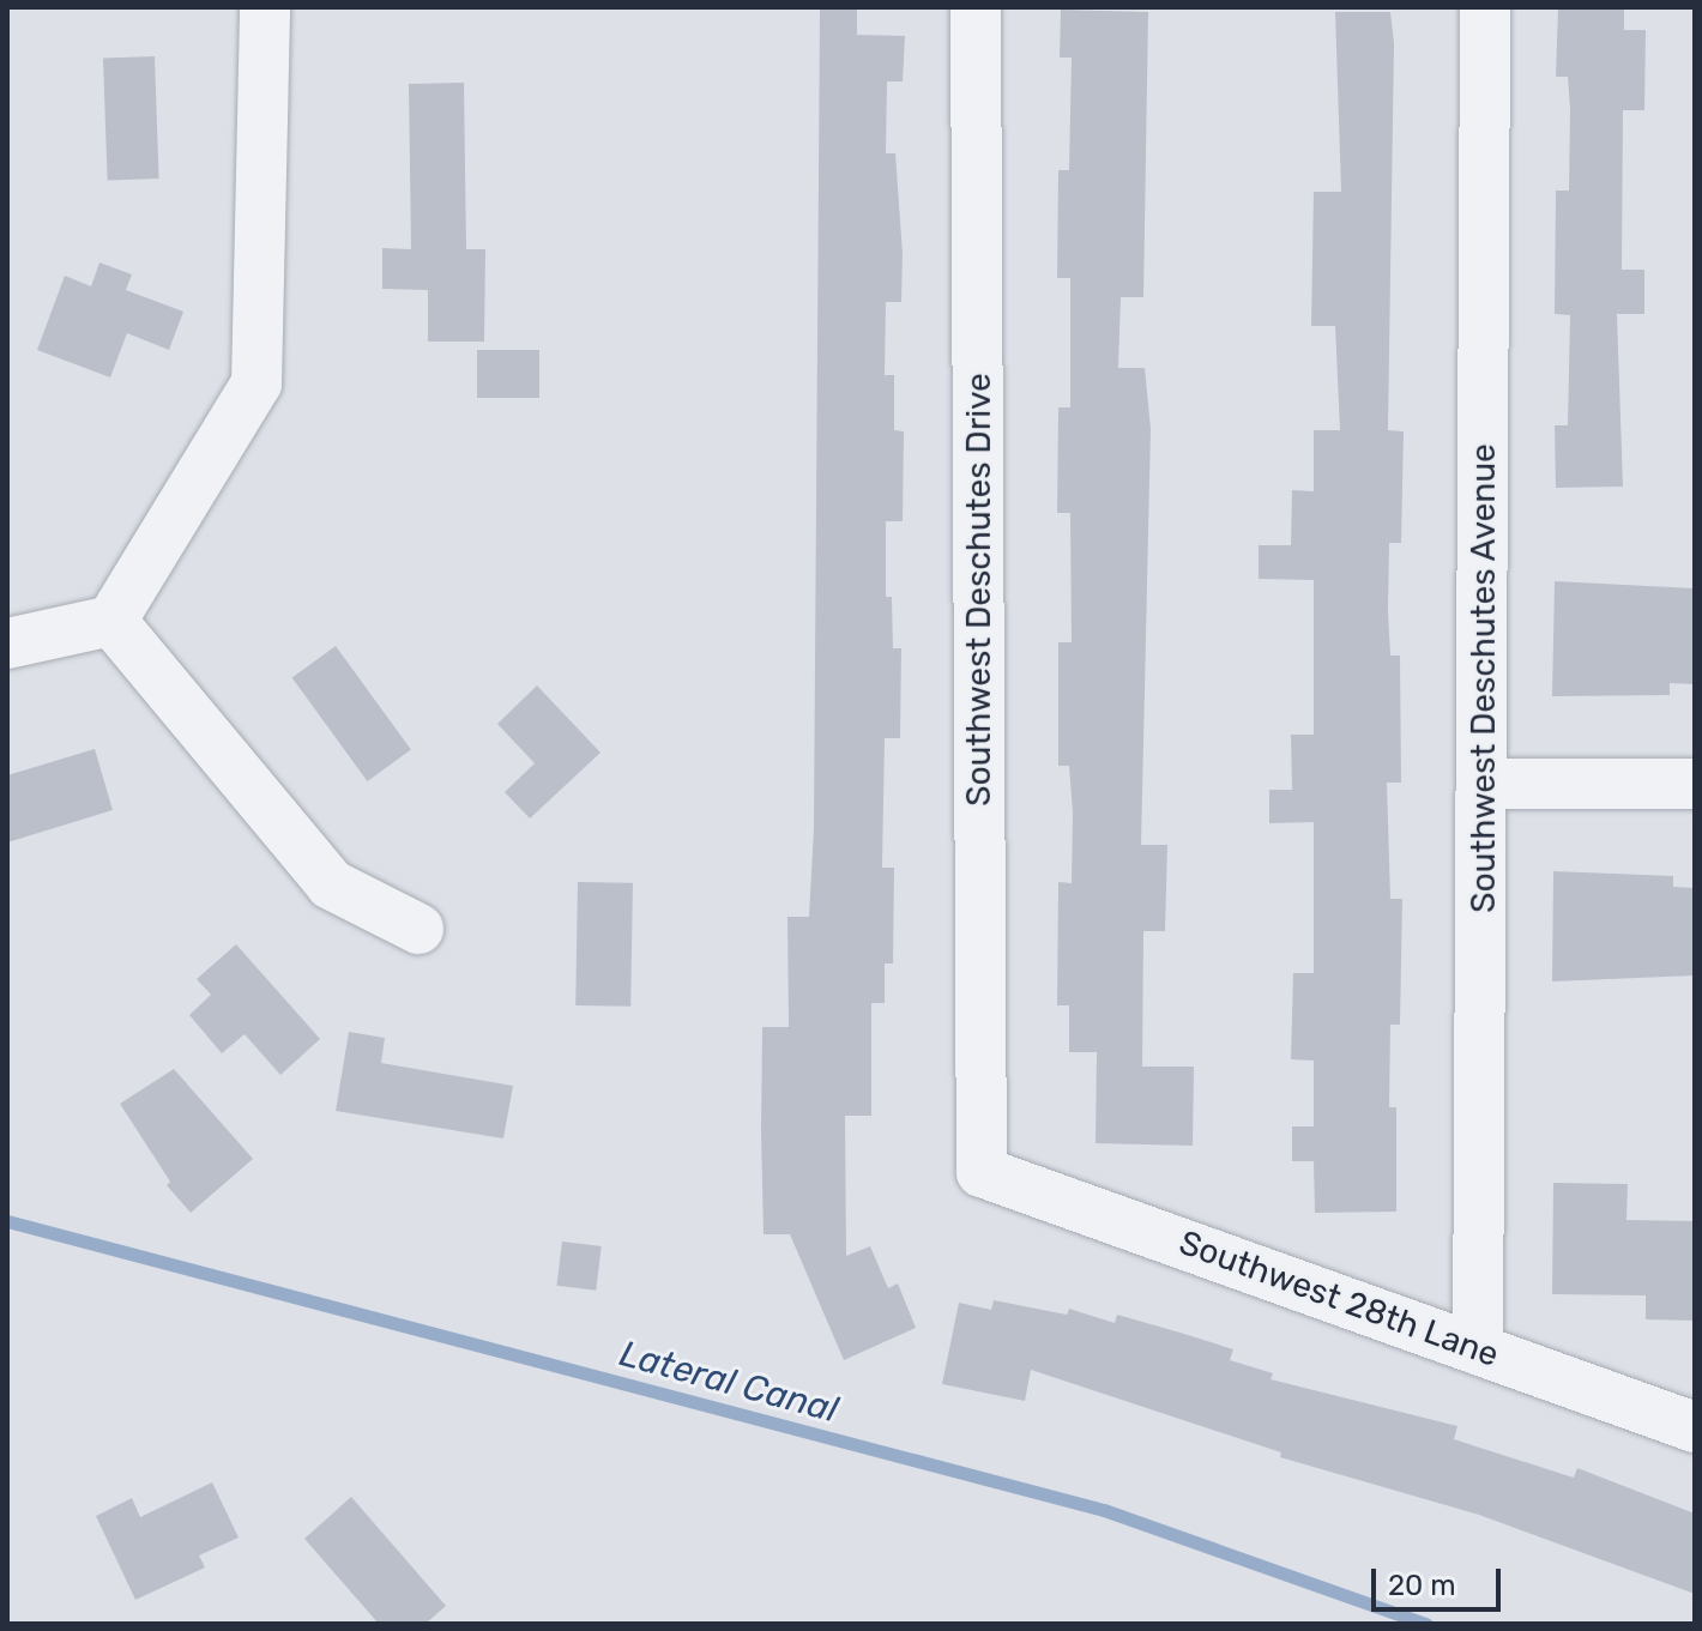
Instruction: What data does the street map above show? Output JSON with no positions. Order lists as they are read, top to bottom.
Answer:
{
  "streets": {
    "street": ["Southwest Deschutes Drive", "Southwest Deschutes Avenue", "Southwest 28th Lane"]
  },
  "crossings": [
    ["Southwest Deschutes Drive", "Southwest 28th Lane"],
    ["Southwest Deschutes Avenue", "Southwest 28th Lane"]
  ],
  "water": ["Lateral Canal"],
  "scale_bar": "20 m"
}
